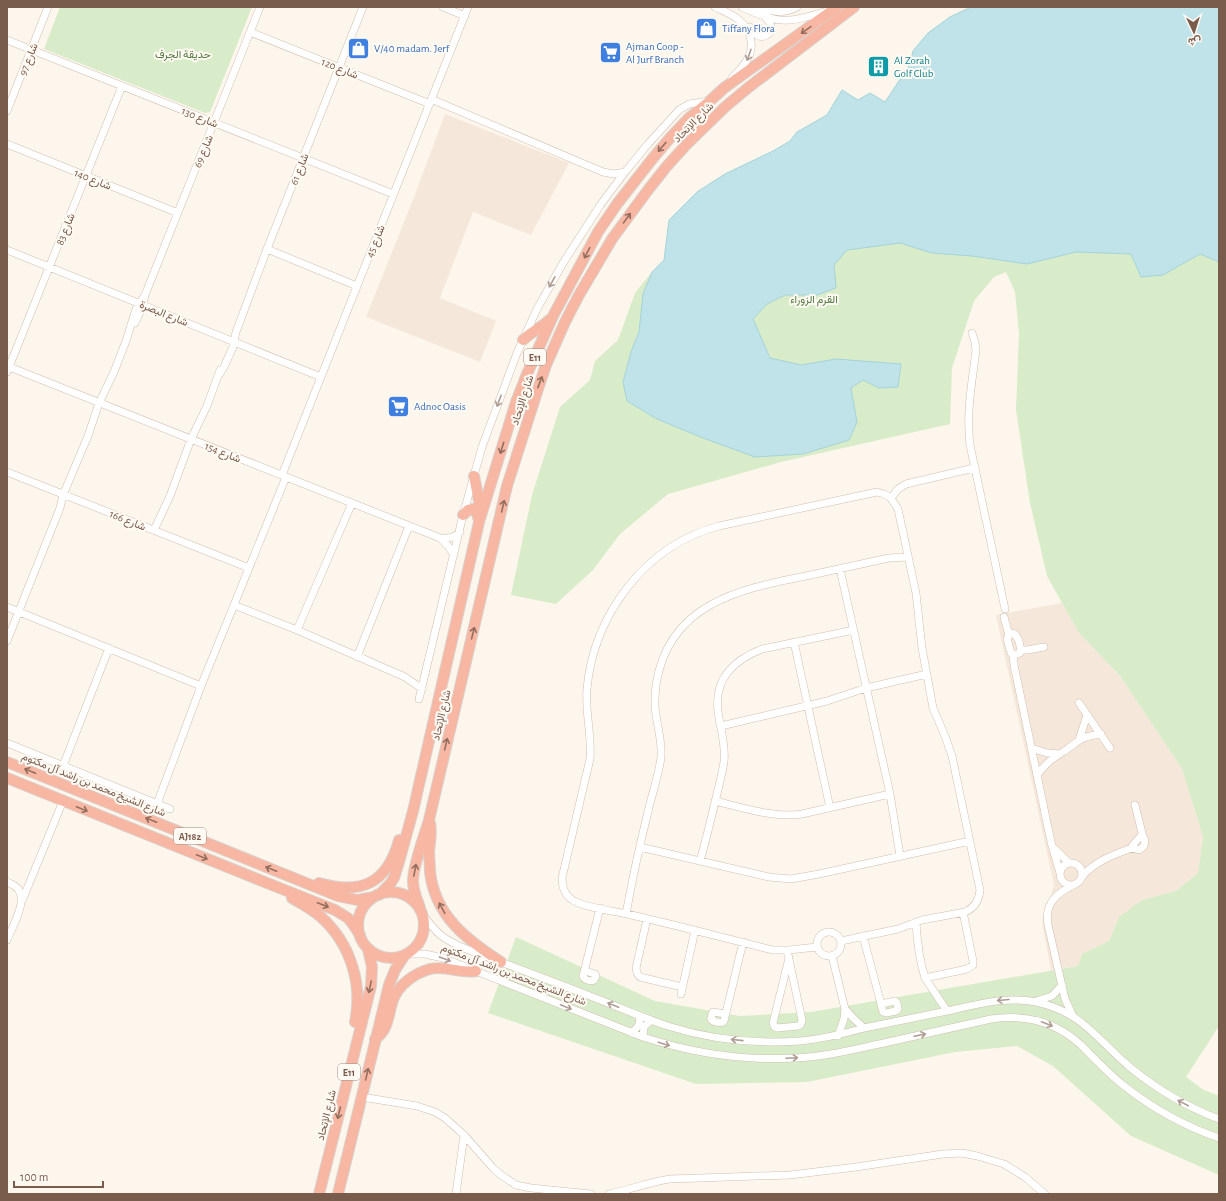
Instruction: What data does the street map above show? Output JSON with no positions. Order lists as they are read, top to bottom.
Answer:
{
  "streets": {
    "highway": [
      "شارع الإتحاد",
      "E11",
      "شارع الشيخ محمد بن راشد آل مكتوم",
      "AJ182"
    ],
    "street": [
      "شارع 97",
      "شارع 120",
      "شارع 130",
      "شارع 69",
      "شارع 61",
      "شارع 140",
      "شارع 83",
      "شارع 45",
      "شارع البصرة",
      "شارع 154",
      "شارع 166"
    ]
  },
  "crossings": [
    ["شارع 97", "شارع 130"],
    ["شارع 120", "شارع 69"],
    ["شارع 120", "شارع 61"],
    ["شارع 120", "شارع 45"],
    ["شارع 130", "شارع 69"],
    ["شارع 130", "شارع 61"],
    ["شارع 130", "شارع 83"],
    ["شارع 130", "شارع 45"],
    ["شارع الإتحاد", "E11"],
    ["شارع الإتحاد", "شارع الشيخ محمد بن راشد آل مكتوم"],
    ["شارع الإتحاد", "AJ182"],
    ["شارع 69", "شارع 140"],
    ["شارع 69", "شارع البصرة"],
    ["شارع 69", "شارع 154"],
    ["شارع 69", "شارع 166"],
    ["شارع 61", "شارع البصرة"],
    ["شارع 61", "شارع 154"],
    ["شارع 61", "شارع 166"],
    ["شارع 140", "شارع 83"],
    ["شارع 83", "شارع البصرة"],
    ["شارع 83", "شارع 154"],
    ["شارع 45", "شارع البصرة"],
    ["شارع 45", "شارع 154"],
    ["شارع 45", "شارع 166"],
    ["E11", "شارع الشيخ محمد بن راشد آل مكتوم"],
    ["E11", "AJ182"],
    ["شارع الشيخ محمد بن راشد آل مكتوم", "AJ182"]
  ],
  "parks": ["حديقة الجرف", "القرم الزوراء"],
  "places": {
    "shop": ["Tiffany Flora", "V/40 madam. Jerf"],
    "supermarket": ["Ajman Coop - Al Jurf Branch", "Adnoc Oasis"],
    "building": ["Al Zorah Golf Club"]
  },
  "scale_bar": "100 m",
  "north": "bottom"
}
